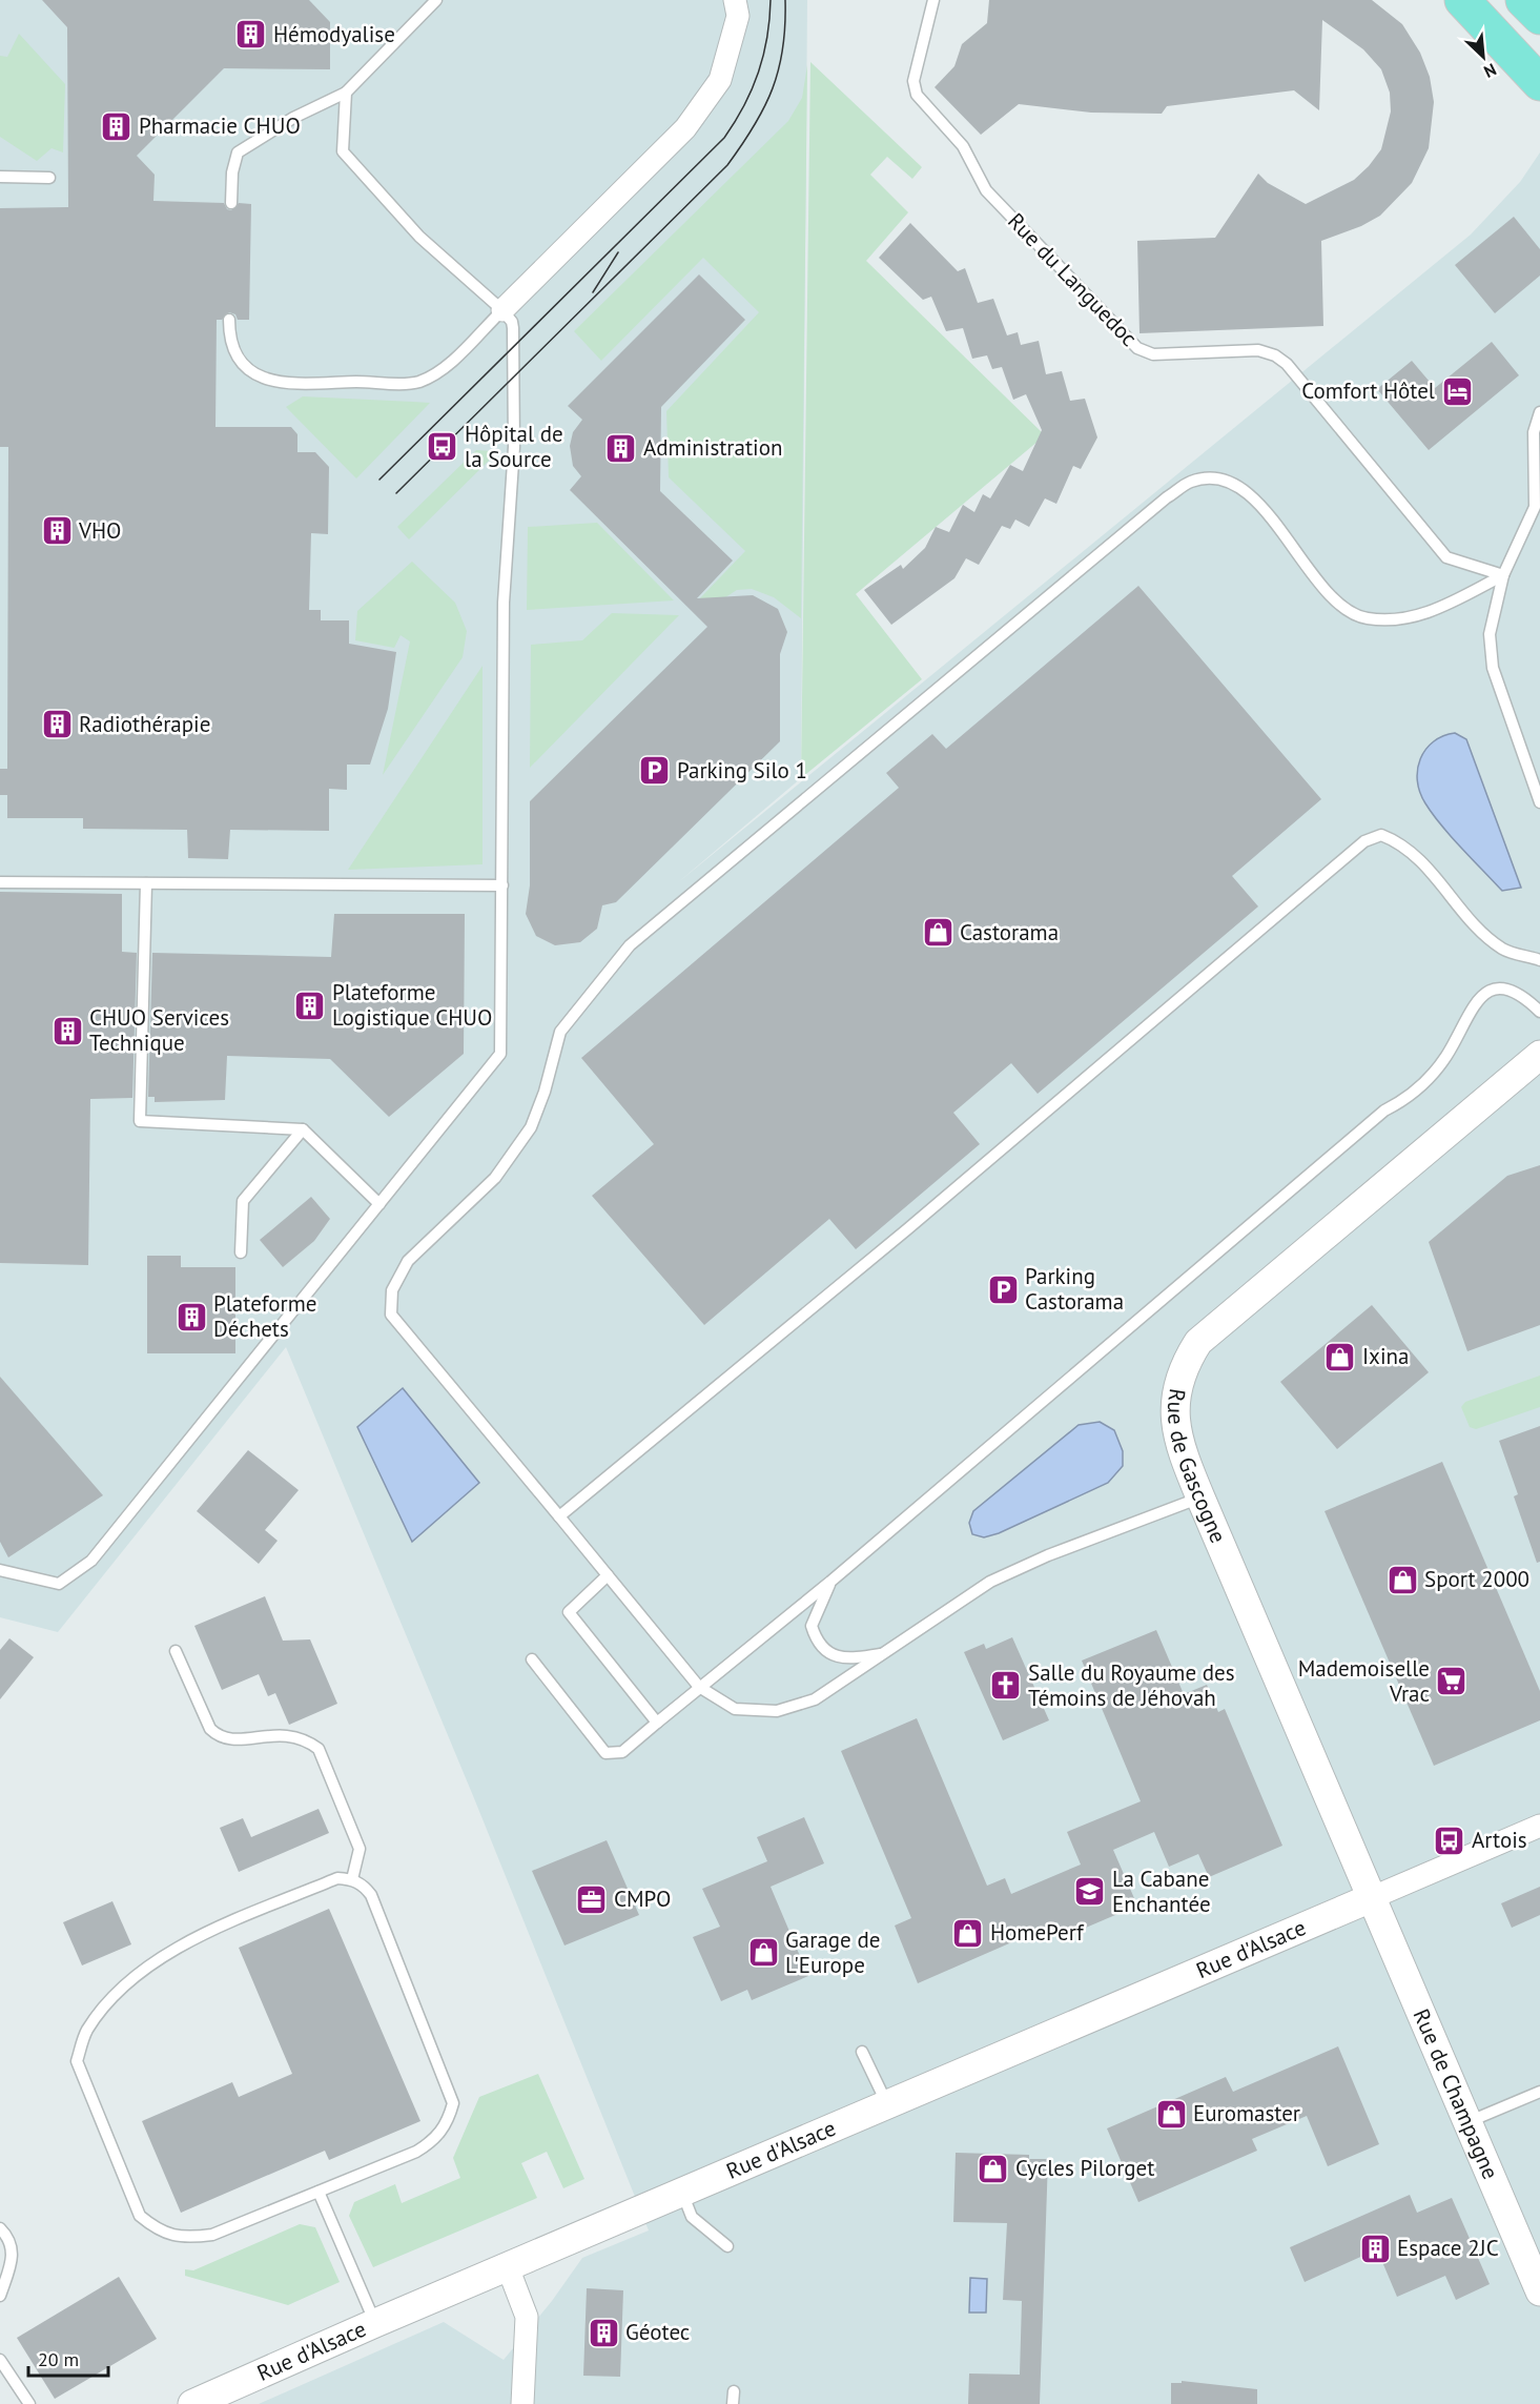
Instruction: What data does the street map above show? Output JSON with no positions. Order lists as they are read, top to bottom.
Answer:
{
  "streets": {
    "street": ["Rue de Gascogne", "Rue d'Alsace", "Rue de Champagne"],
    "lane": ["Rue du Languedoc"]
  },
  "crossings": [
    ["Rue de Gascogne", "Rue d'Alsace"],
    ["Rue de Gascogne", "Rue de Champagne"],
    ["Rue d'Alsace", "Rue de Champagne"]
  ],
  "places": {
    "building": [
      "Hémodyalise",
      "Pharmacie CHUO",
      "Administration",
      "VHO",
      "Radiothérapie",
      "Plateforme Logistique CHUO",
      "CHUO Services Technique",
      "Plateforme Déchets",
      "Espace 2JC",
      "Géotec"
    ],
    "hotel": ["Comfort Hôtel"],
    "bus stop": ["Hôpital de la Source", "Artois"],
    "parking": ["Parking Silo 1", "Parking Castorama"],
    "shop": [
      "Castorama",
      "Ixina",
      "Sport 2000",
      "HomePerf",
      "Garage de L'Europe",
      "Euromaster",
      "Cycles Pilorget"
    ],
    "supermarket": ["Mademoiselle Vrac"],
    "church": ["Salle du Royaume des Témoins de Jéhovah"],
    "school or university": ["La Cabane Enchantée"],
    "office": ["CMPO"]
  },
  "scale_bar": "20 m",
  "north": "bottom right"
}
